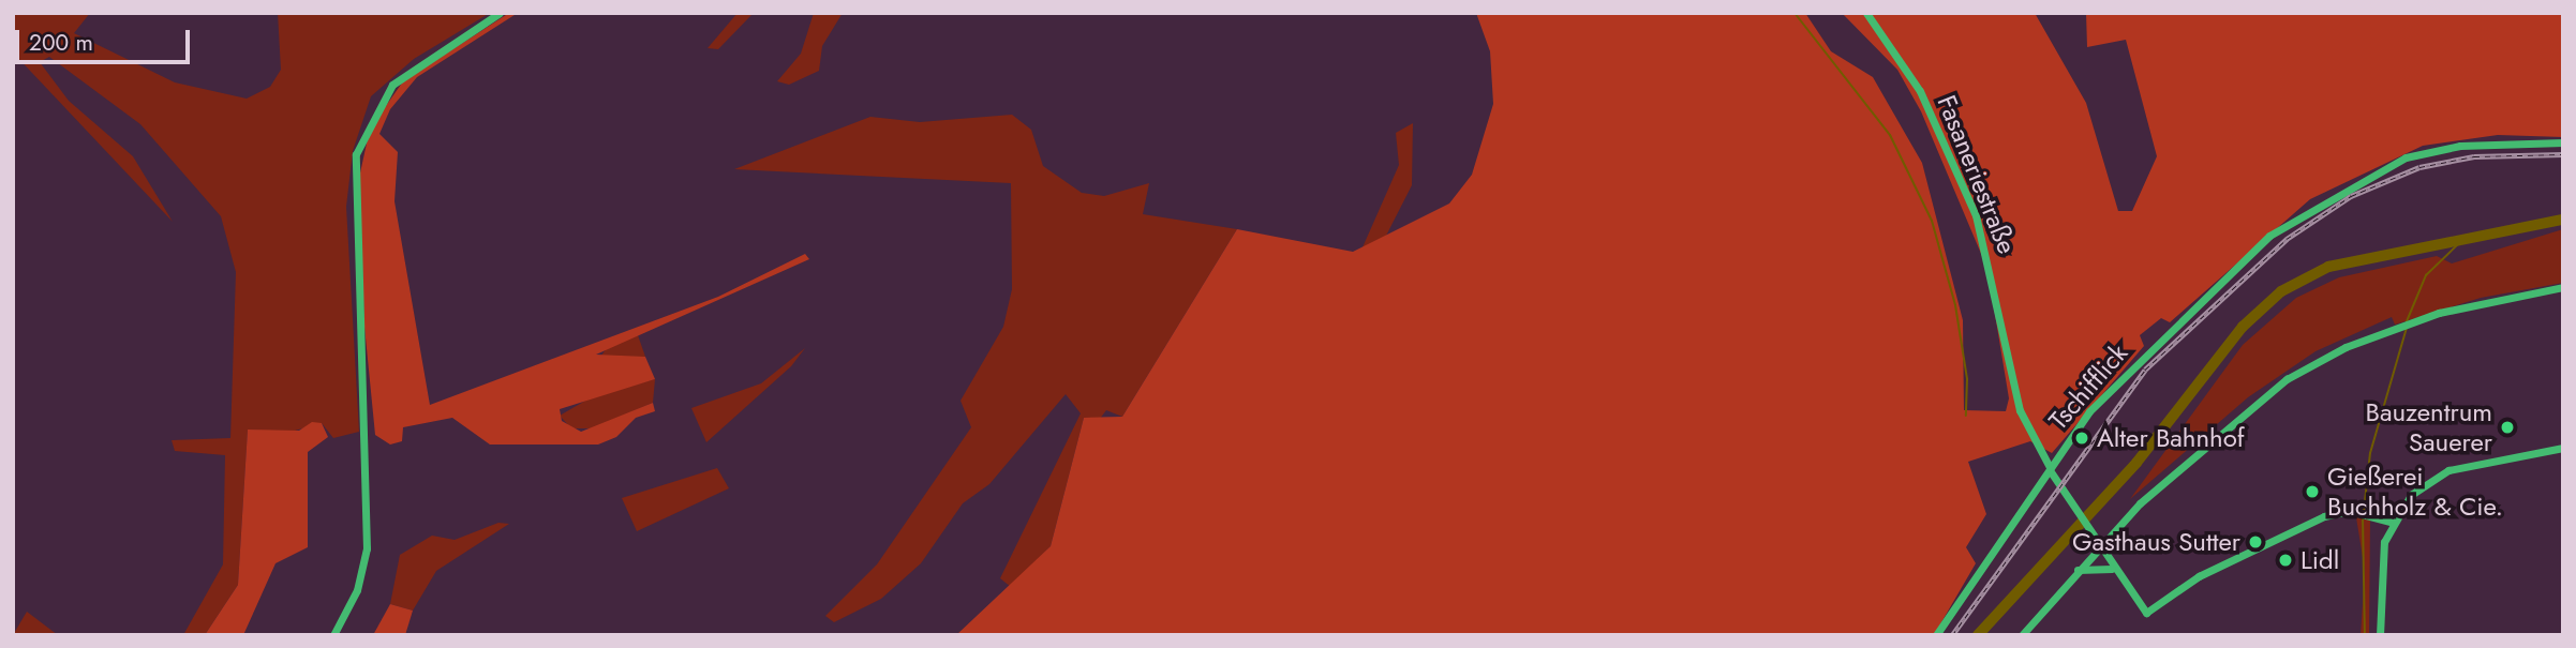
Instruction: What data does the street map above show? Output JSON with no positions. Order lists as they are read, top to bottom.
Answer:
{
  "streets": {
    "street": ["Fasaneriestraße", "Tschifflick"]
  },
  "crossings": [
    ["Fasaneriestraße", "Tschifflick"]
  ],
  "places": [
    "Bauzentrum Sauerer",
    "Alter Bahnhof",
    "Gießerei Buchholz & Cie.",
    "Gasthaus Sutter",
    "Lidl"
  ],
  "scale_bar": "200 m"
}
